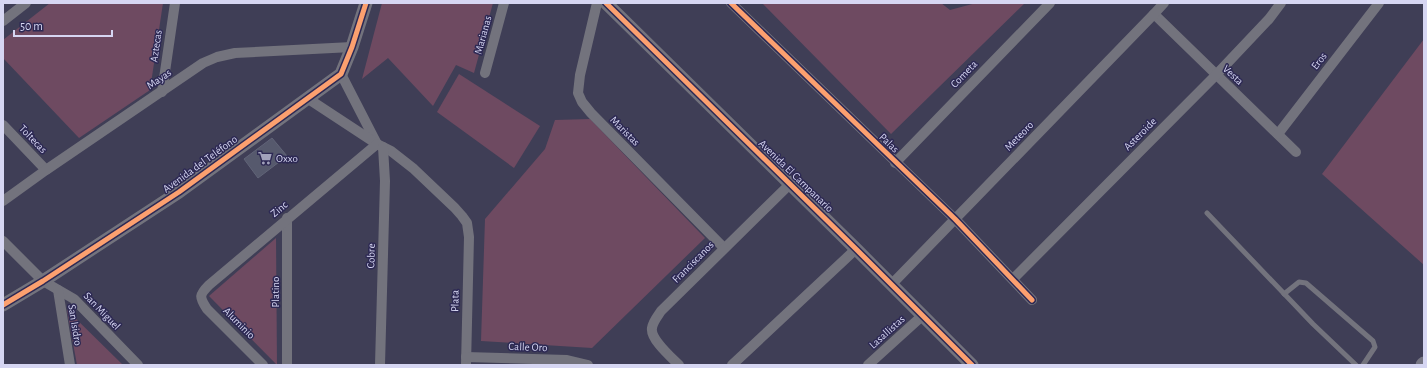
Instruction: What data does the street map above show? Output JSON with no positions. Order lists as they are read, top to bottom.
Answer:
{
  "streets": {
    "street": [
      "Marianas",
      "Aztecas",
      "Eros",
      "Cometa",
      "Vesta",
      "Mayas",
      "Maristas",
      "Asteroide",
      "Meteoro",
      "Toltecas",
      "Palas",
      "Avenida del Teléfono",
      "Avenida El Campanario",
      "Zinc",
      "Cobre",
      "Franciscanos",
      "Platino",
      "Plata",
      "San Miguel",
      "Aluminio",
      "San Isidro",
      "Lasallistas",
      "Calle Oro"
    ]
  },
  "crossings": [
    ["Aztecas", "Mayas"],
    ["Eros", "Vesta"],
    ["Cometa", "Palas"],
    ["Vesta", "Asteroide"],
    ["Vesta", "Meteoro"],
    ["Mayas", "Toltecas"],
    ["Maristas", "Franciscanos"],
    ["Asteroide", "Palas"],
    ["Meteoro", "Palas"],
    ["Meteoro", "Avenida El Campanario"],
    ["Avenida del Teléfono", "Cobre"],
    ["Avenida del Teléfono", "San Miguel"],
    ["Avenida El Campanario", "Franciscanos"],
    ["Avenida El Campanario", "Lasallistas"],
    ["Zinc", "Cobre"],
    ["Zinc", "Platino"],
    ["Zinc", "Aluminio"],
    ["Cobre", "Plata"],
    ["Plata", "Calle Oro"],
    ["San Miguel", "San Isidro"]
  ],
  "places": {
    "supermarket": ["Oxxo"]
  },
  "scale_bar": "50 m"
}
